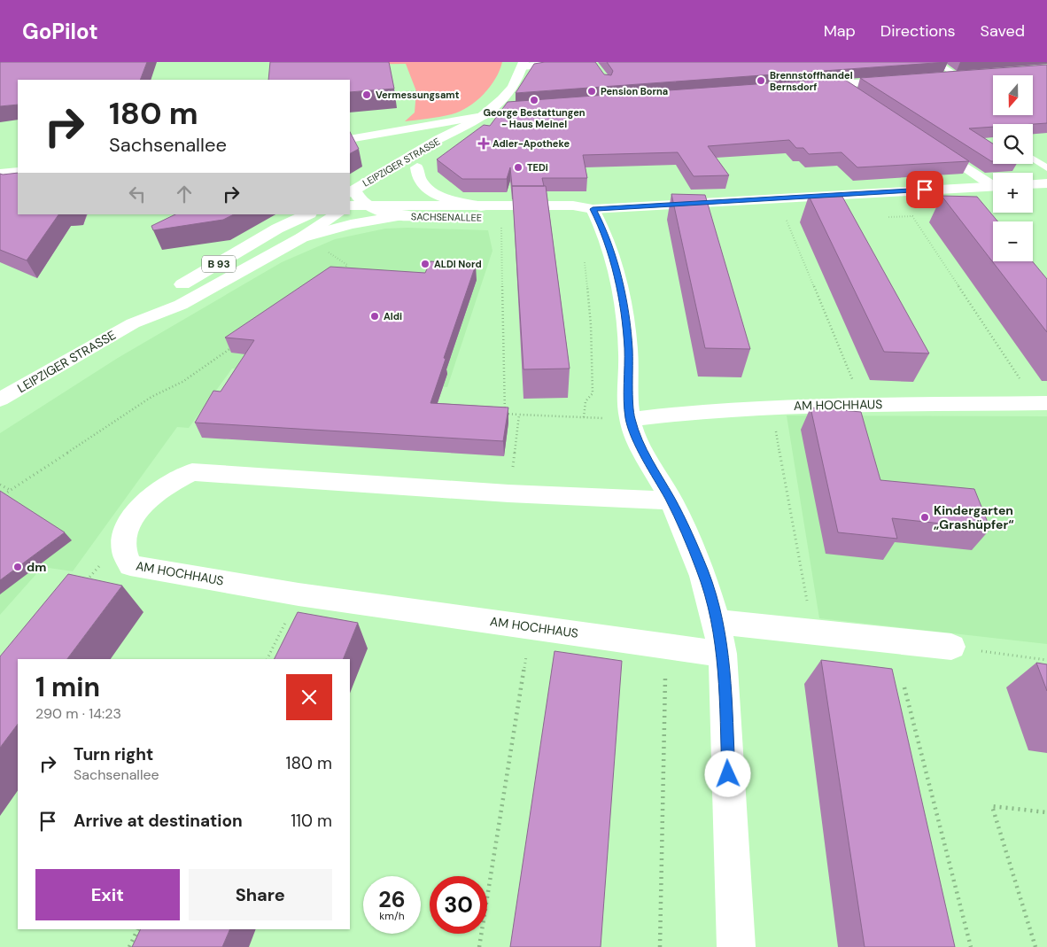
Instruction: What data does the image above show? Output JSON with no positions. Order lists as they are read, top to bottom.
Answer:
{
  "streets": {
    "street": [
      "LEIPZIGER STRASSE",
      "SACHSENALLEE",
      "B 93",
      "AM HOCHHAUS"
    ]
  },
  "crossings": [
    ["LEIPZIGER STRASSE", "SACHSENALLEE"],
    ["LEIPZIGER STRASSE", "B 93"],
    ["SACHSENALLEE", "B 93"]
  ],
  "places": {
    "other": [
      "Brennstoffhandel Bernsdorf",
      "Pension Borna",
      "Vermessungsamt",
      "George Bestattungen - Haus Meinel",
      "TEDi",
      "ALDI Nord",
      "Aldi",
      "Kindergarten „Grashüpfer“",
      "dm"
    ],
    "health": ["Adler-Apotheke"]
  },
  "north": "bottom",
  "page": {
    "header": "GoPilot",
    "nav": ["Map", "Directions", "Saved"],
    "map_buttons": ["+", "−"],
    "turn": ["180 m", "Sachsenallee"],
    "heading": ["1 min", "290 m · 14:23"],
    "list": [
      {
        "name": "Turn right",
        "note": "Sachsenallee",
        "value": "180 m"
      },
      {
        "name": "Arrive at destination",
        "value": "110 m"
      }
    ],
    "buttons": ["Exit", "Share"],
    "speed": "26 km/h",
    "limit": "30"
  }
}
